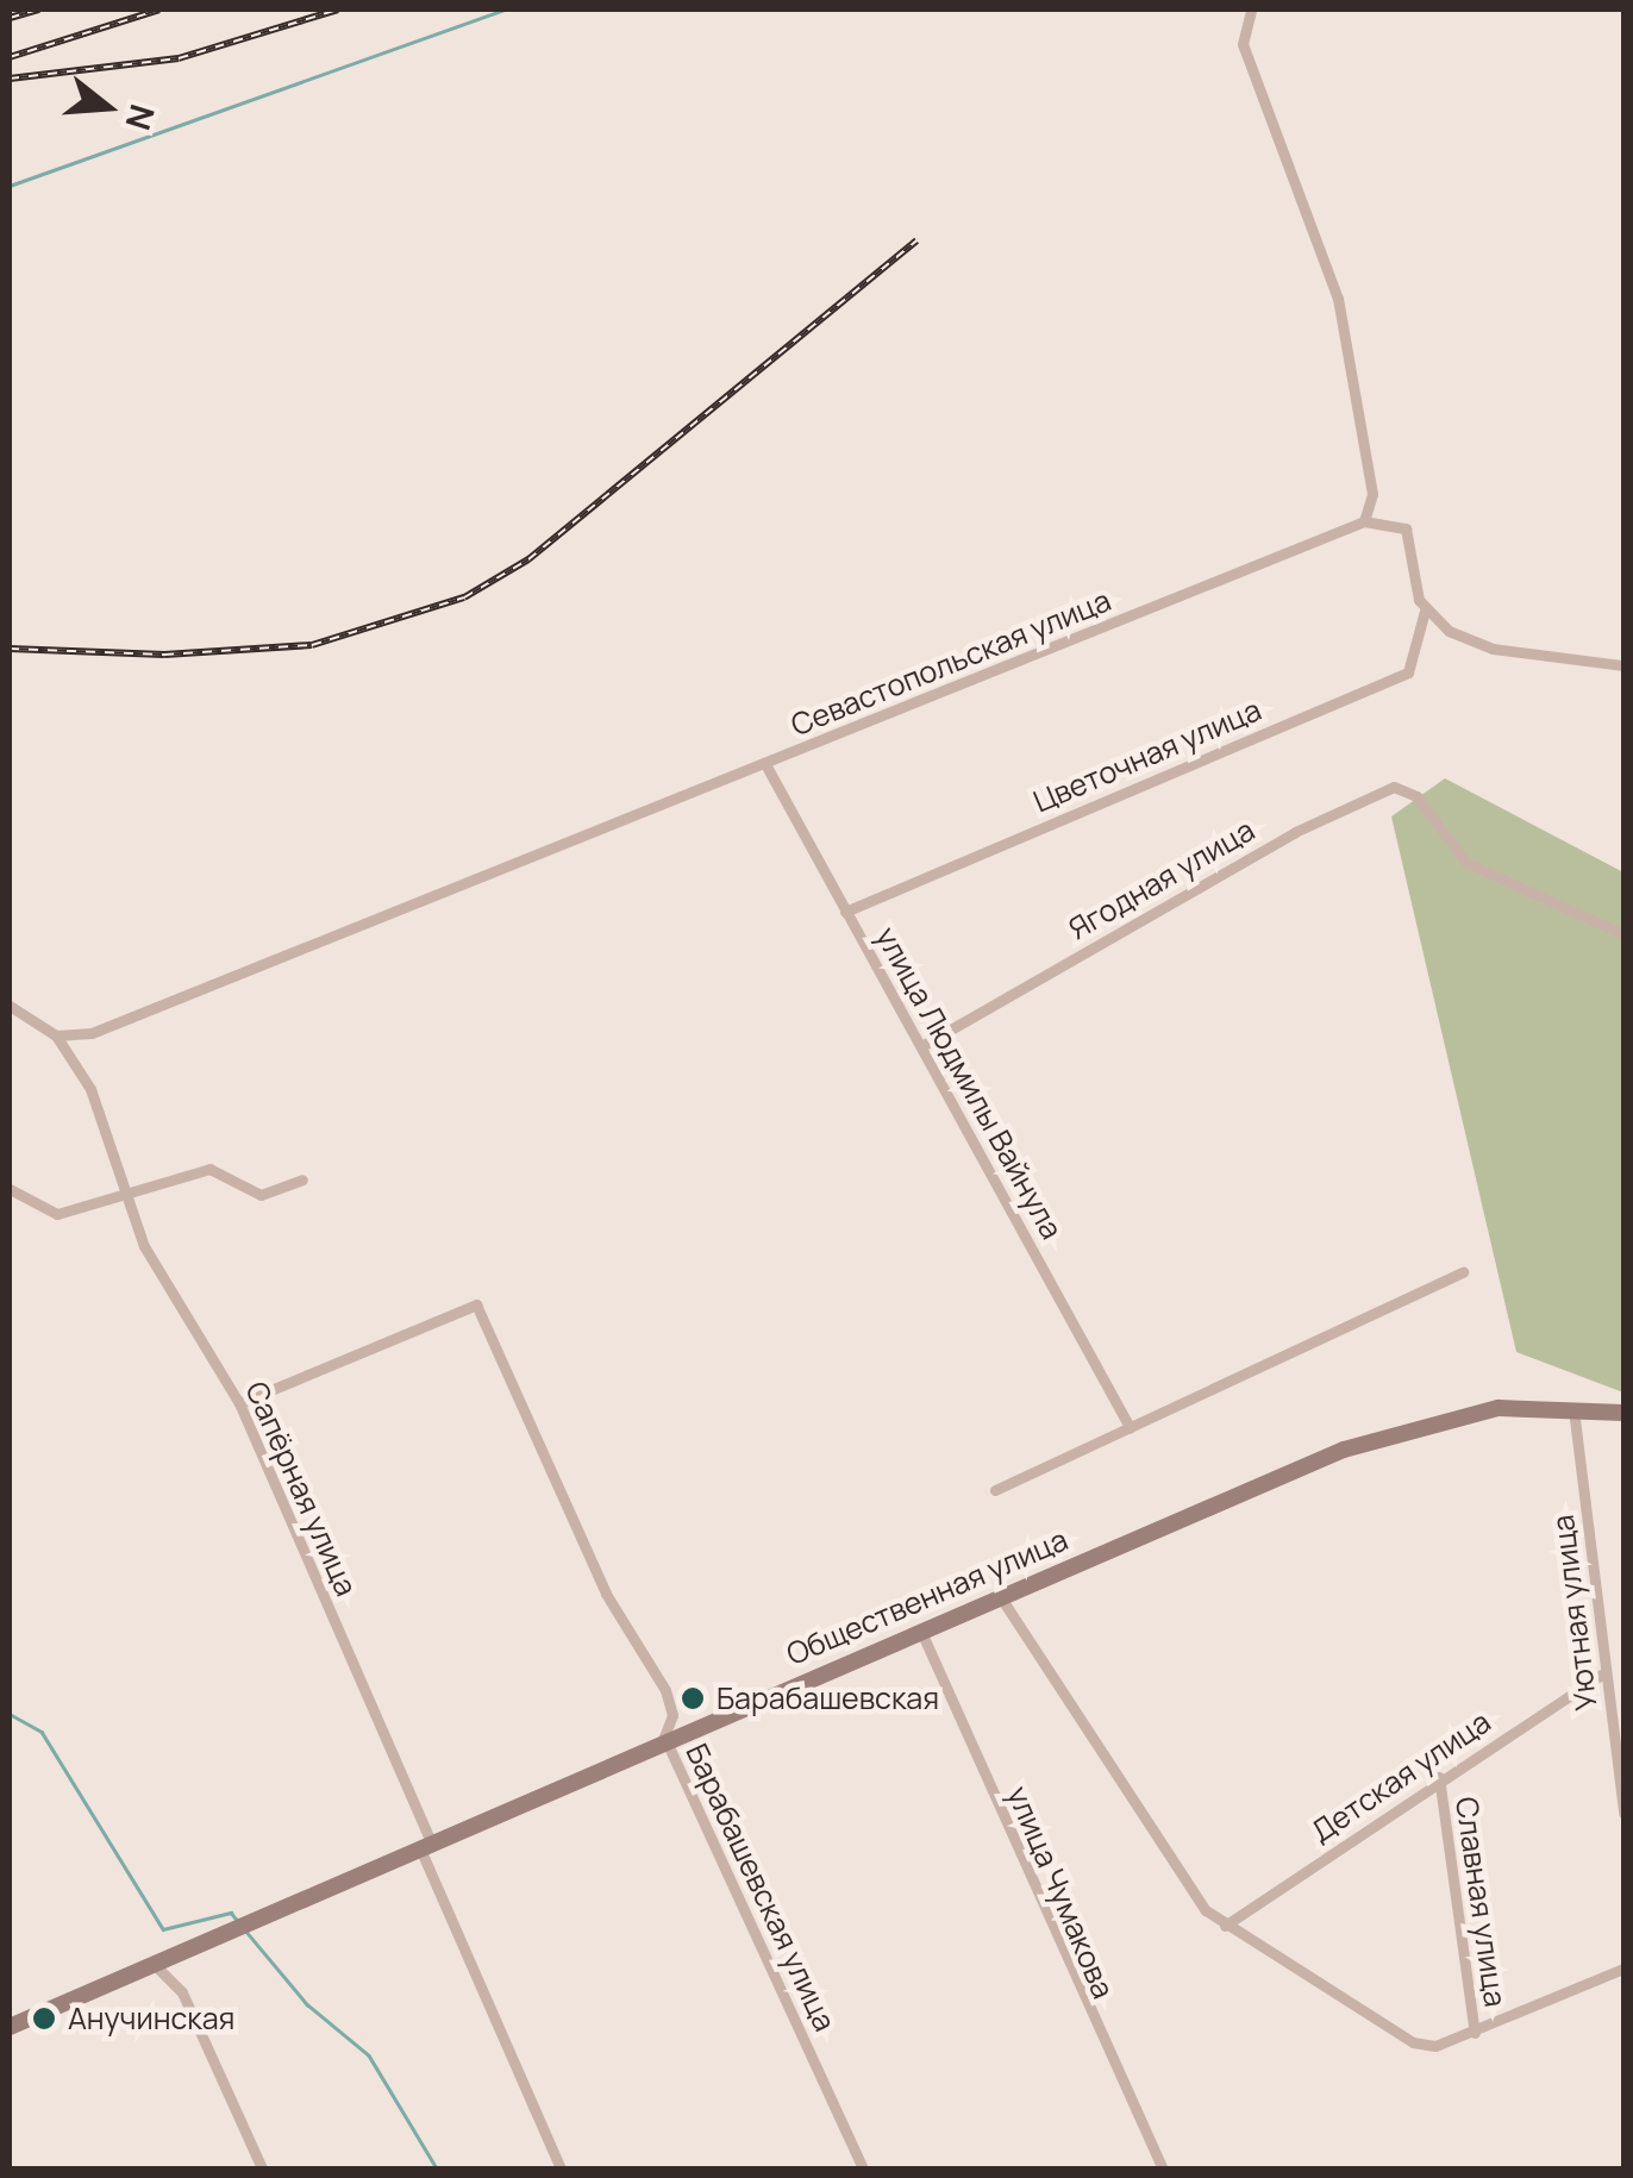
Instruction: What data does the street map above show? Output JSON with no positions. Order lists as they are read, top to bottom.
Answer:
{
  "streets": {
    "main road": ["Общественная улица"],
    "street": [
      "Севастопольская улица",
      "Цветочная улица",
      "Ягодная улица",
      "улица Людмилы Вайнула",
      "Сапёрная улица",
      "Уютная улица",
      "Детская улица",
      "Барабашевская улица",
      "улица Чумакова",
      "Славная улица"
    ]
  },
  "crossings": [
    ["Севастопольская улица", "улица Людмилы Вайнула"],
    ["Севастопольская улица", "Сапёрная улица"],
    ["Цветочная улица", "улица Людмилы Вайнула"],
    ["Ягодная улица", "улица Людмилы Вайнула"],
    ["Сапёрная улица", "Общественная улица"],
    ["Сапёрная улица", "Барабашевская улица"],
    ["Общественная улица", "Уютная улица"],
    ["Общественная улица", "Барабашевская улица"],
    ["Общественная улица", "улица Чумакова"],
    ["Уютная улица", "Детская улица"],
    ["Детская улица", "Славная улица"]
  ],
  "places": ["Барабашевская", "Анучинская"],
  "north": "right"
}
